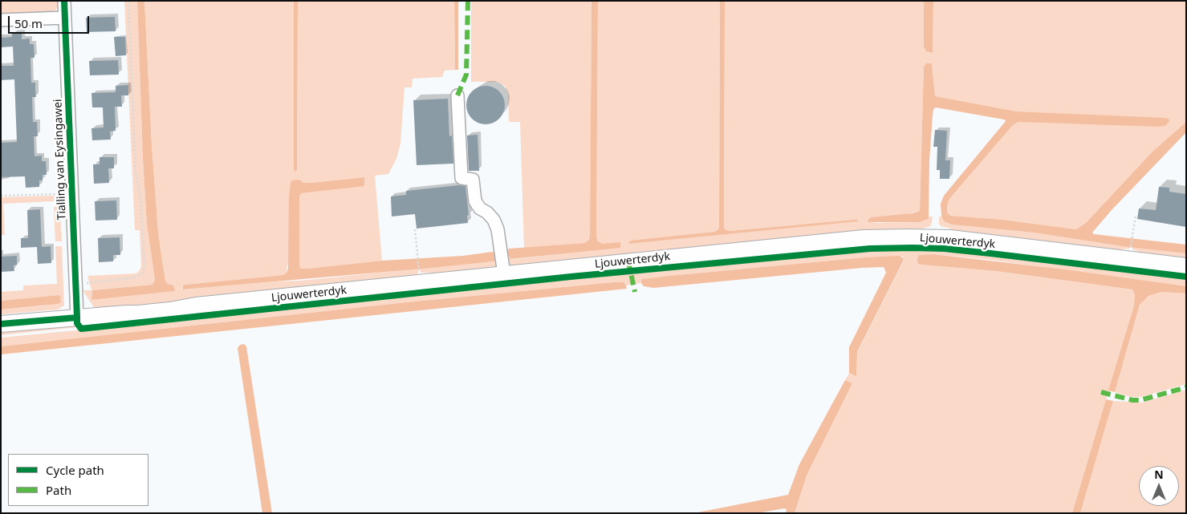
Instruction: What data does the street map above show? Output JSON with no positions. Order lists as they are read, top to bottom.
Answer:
{
  "streets": {
    "main road": ["Ljouwerterdyk"],
    "street": ["Tialling van Eysingawei"]
  },
  "crossings": [
    ["Tialling van Eysingawei", "Ljouwerterdyk"]
  ],
  "legend": ["Cycle path", "Path"],
  "scale_bar": "50 m",
  "north": "top"
}
